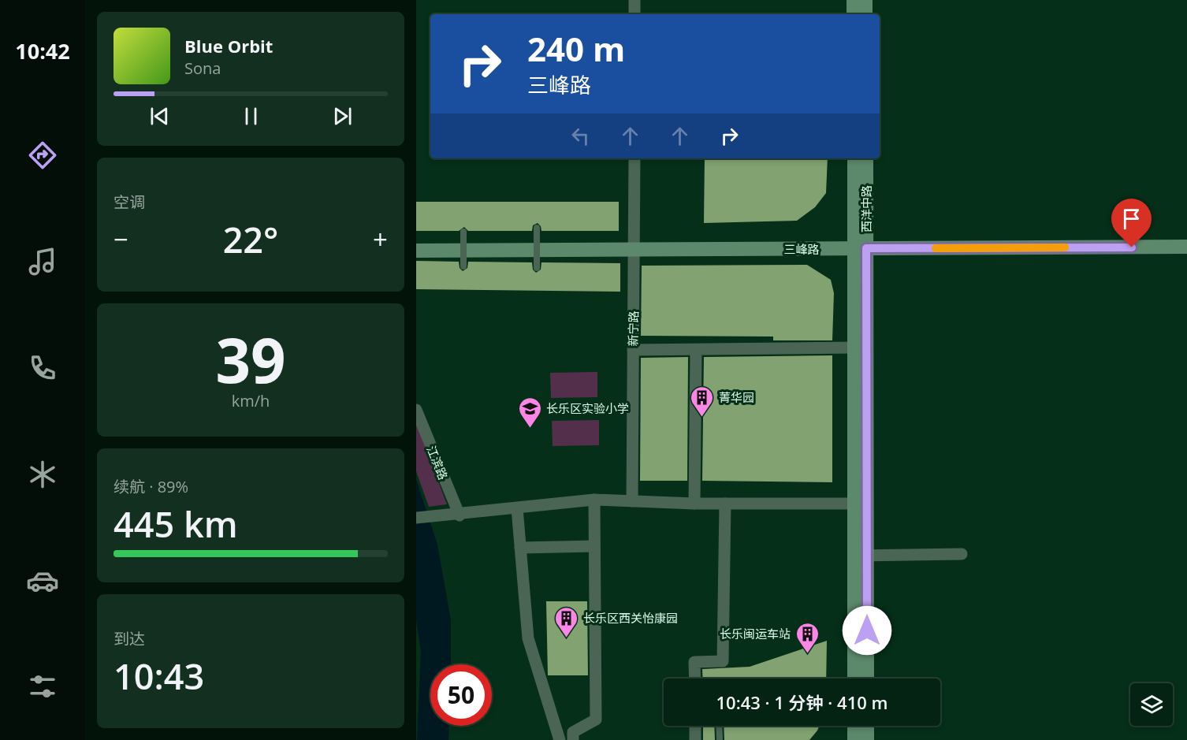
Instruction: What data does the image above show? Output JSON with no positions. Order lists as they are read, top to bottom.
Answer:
{
  "streets": {
    "main road": ["西洋中路", "三峰路"],
    "street": ["新宁路", "江滨路"]
  },
  "crossings": [
    ["西洋中路", "三峰路"],
    ["三峰路", "新宁路"]
  ],
  "places": {
    "building": ["菁华园", "长乐区西关怡康园", "长乐闽运车站"],
    "school or university": ["长乐区实验小学"]
  },
  "page": {
    "tabs": "10:42",
    "turn": ["240 m", "三峰路"],
    "song": ["Blue Orbit", "Sona"],
    "tile": [
      "空调",
      ["39", "km/h"],
      ["续航 · 89%", "445 km"],
      ["到达", "10:43"]
    ],
    "heat": ["−", "22°", "+"],
    "limit": "50",
    "trip": "10:43 · 1 分钟 · 410 m"
  }
}
